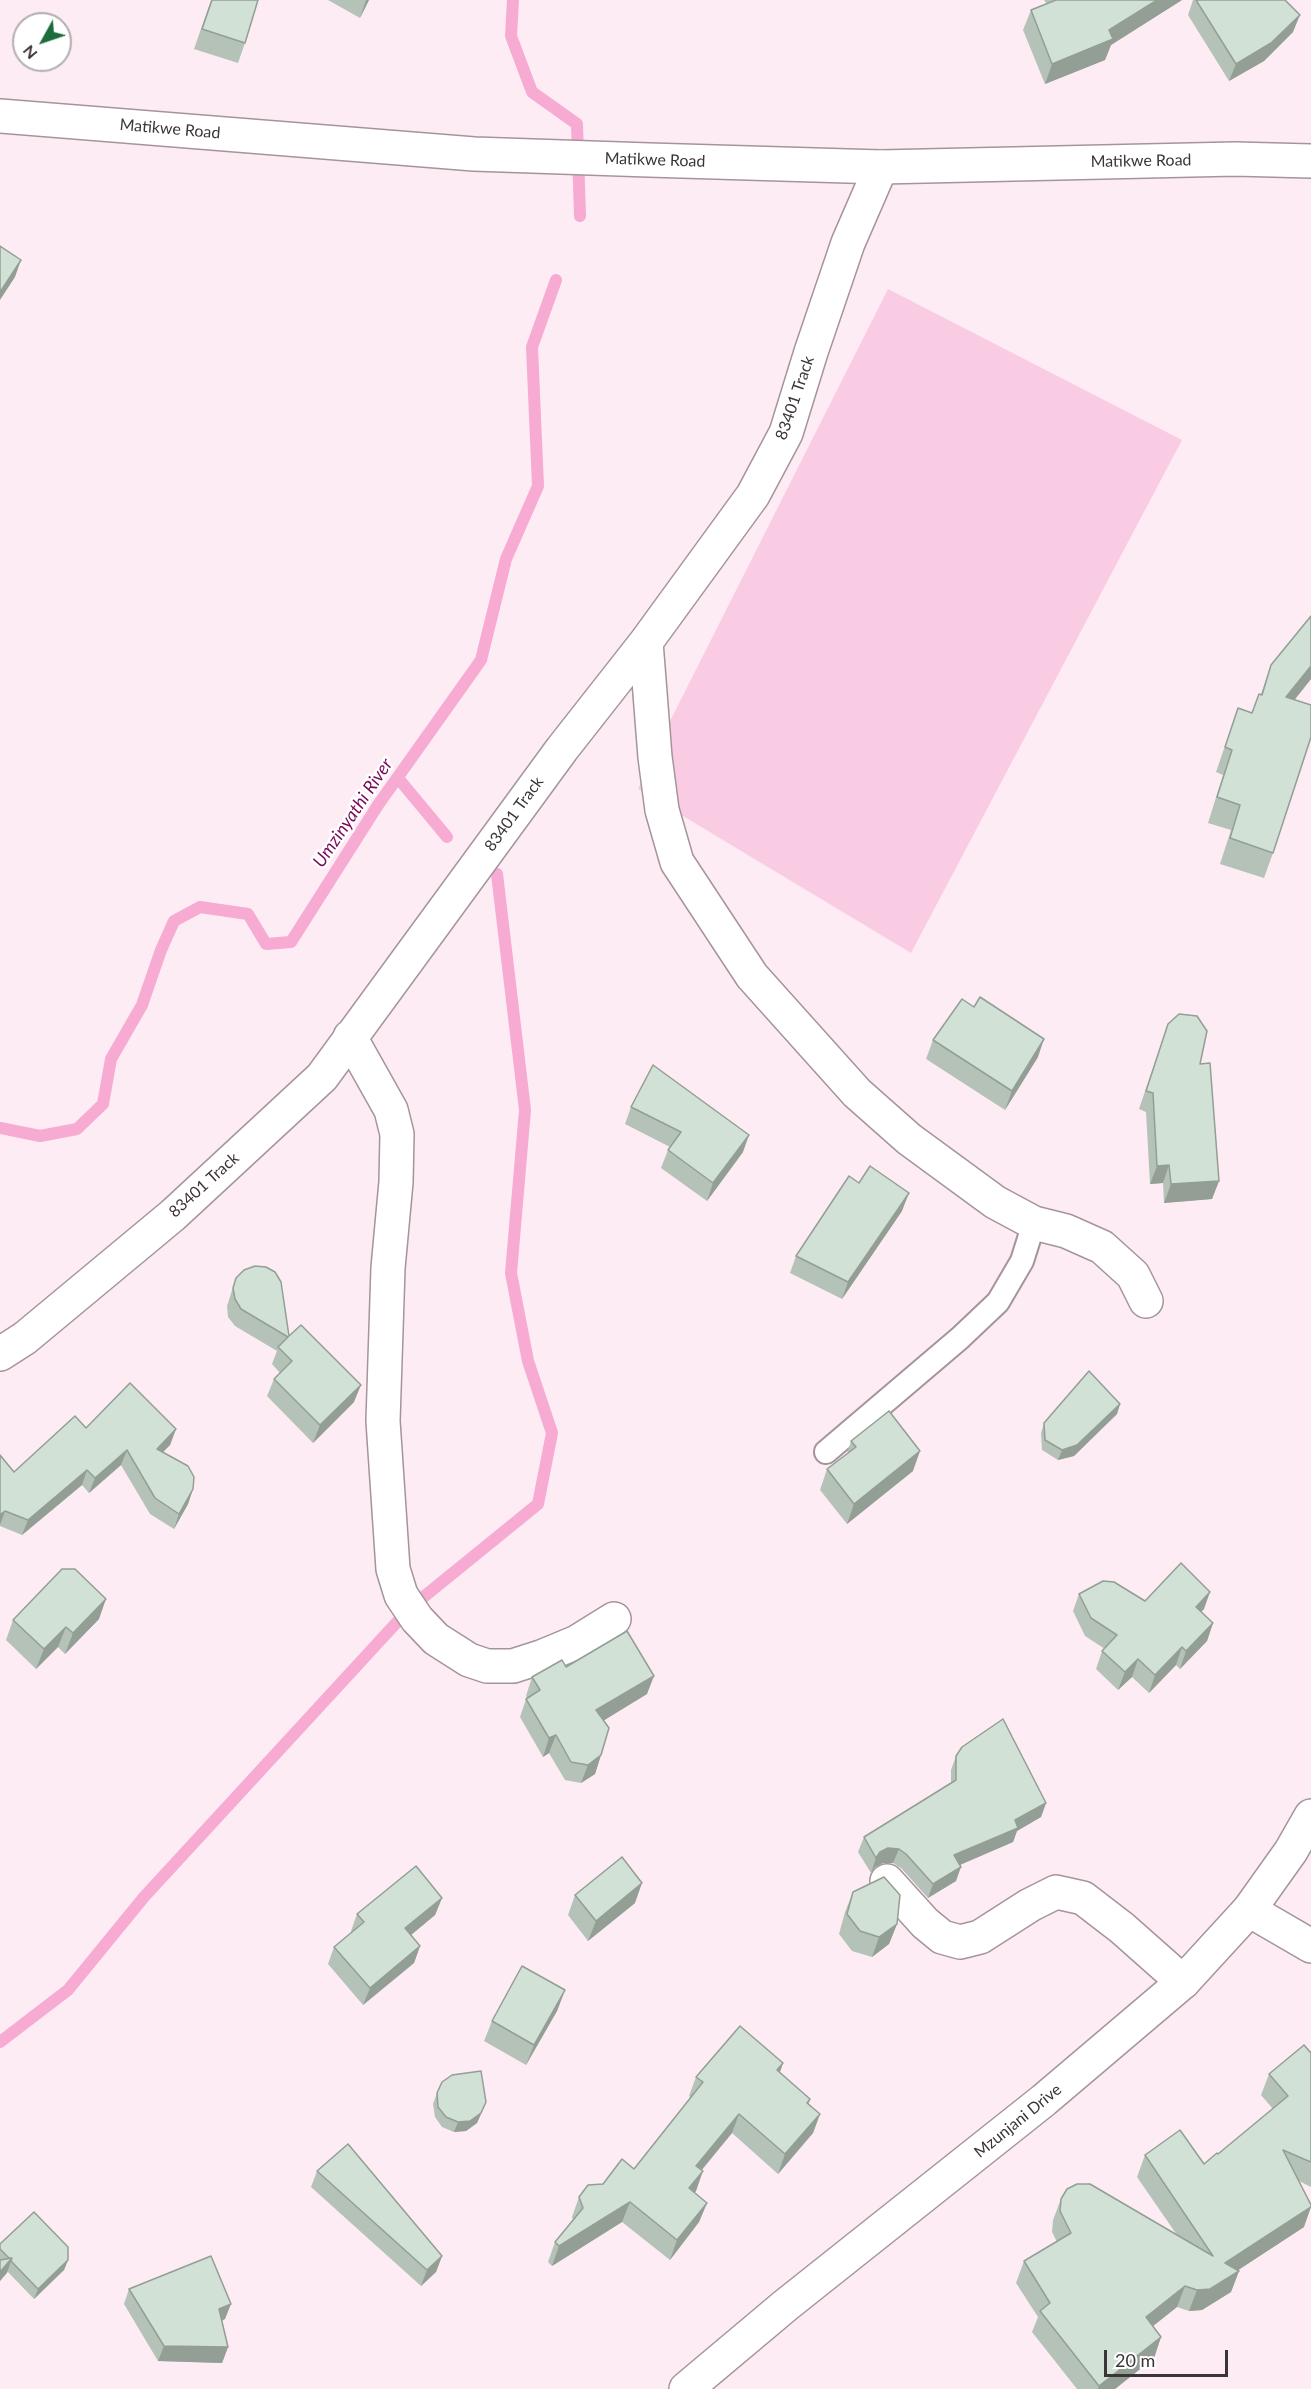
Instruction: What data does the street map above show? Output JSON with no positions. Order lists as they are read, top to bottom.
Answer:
{
  "streets": {
    "street": ["Matikwe Road", "83401 Track", "Mzunjani Drive"]
  },
  "crossings": [
    ["Matikwe Road", "83401 Track"]
  ],
  "water": ["Umzinyathi River"],
  "scale_bar": "20 m",
  "north": "bottom left"
}
